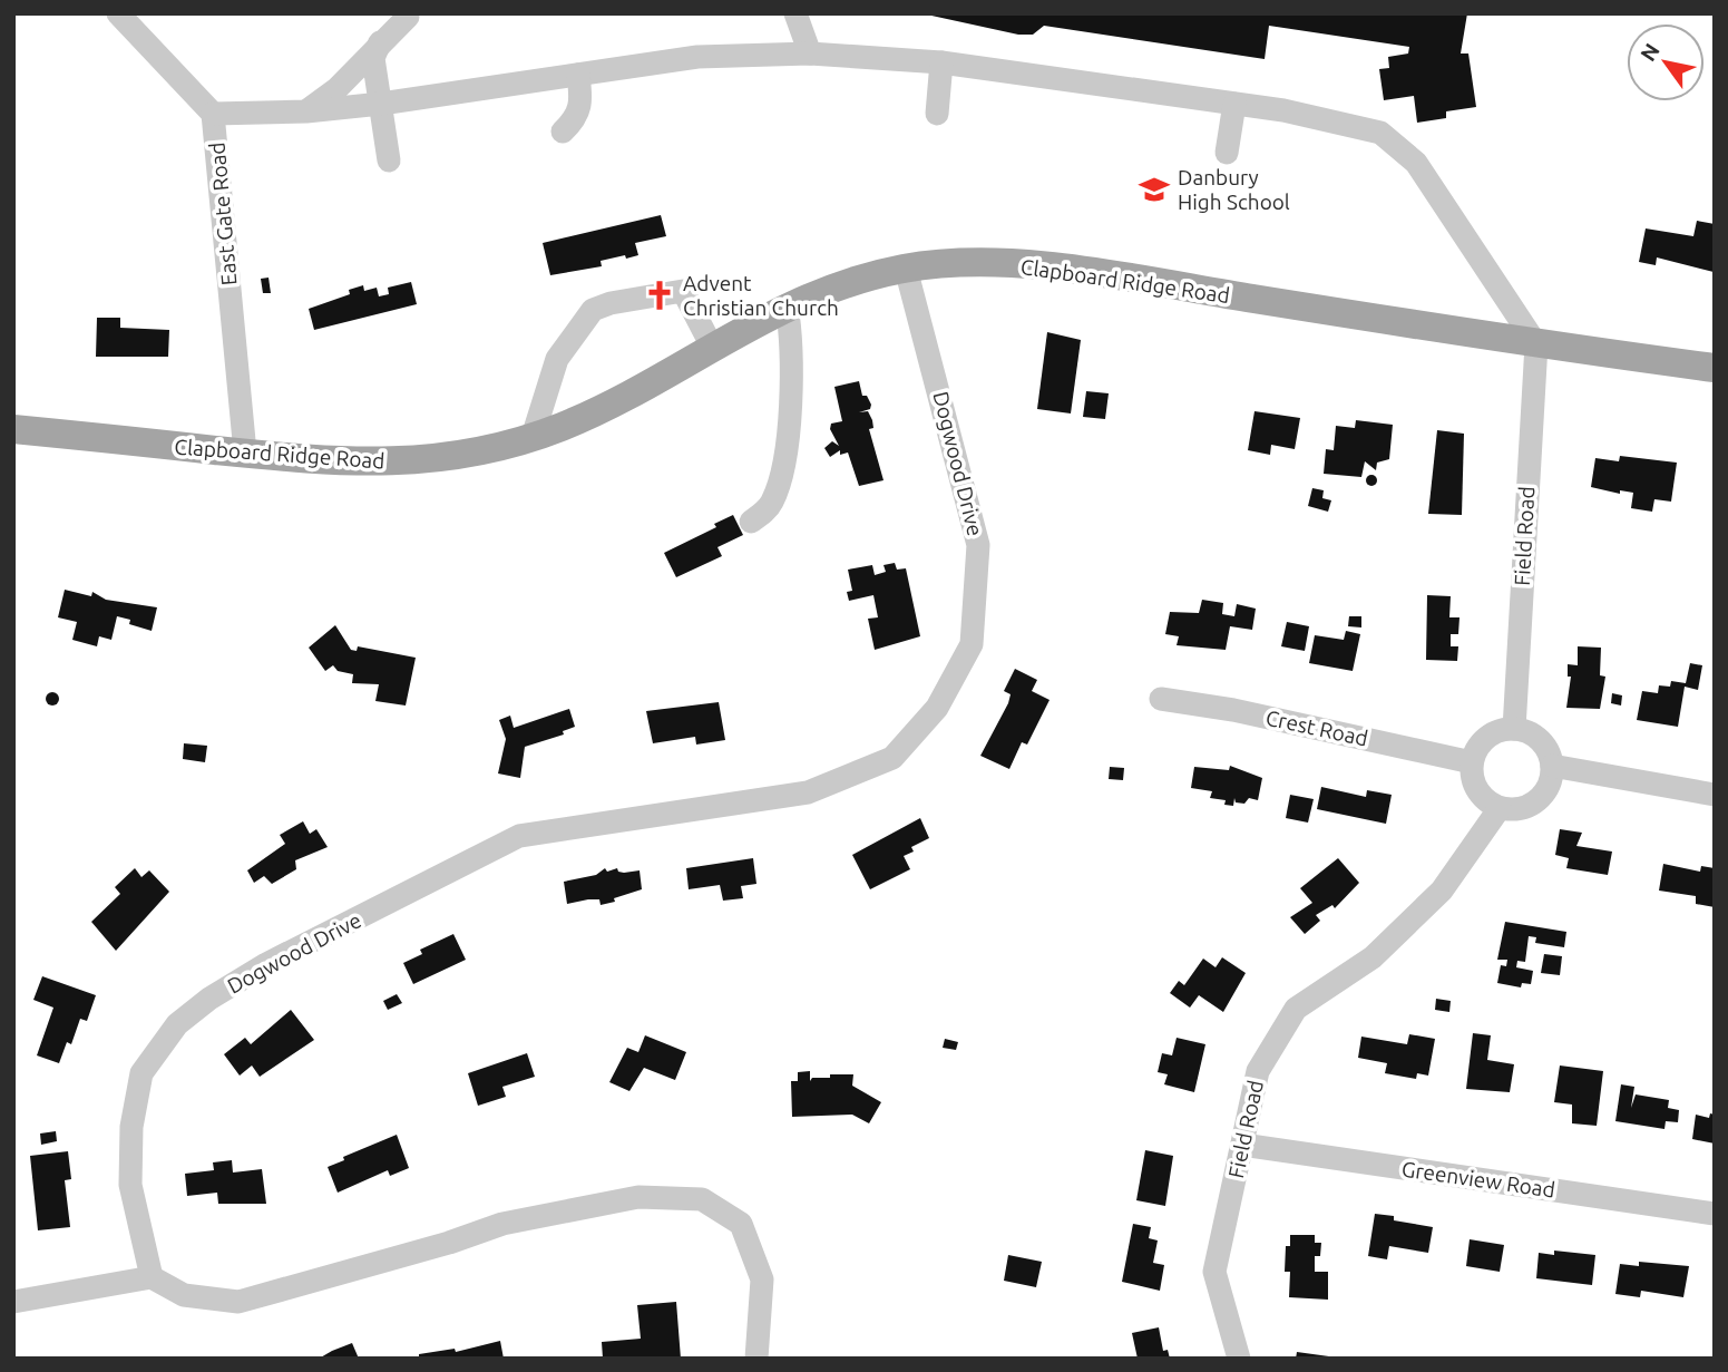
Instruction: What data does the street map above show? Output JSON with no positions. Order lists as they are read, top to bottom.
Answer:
{
  "streets": {
    "main road": ["Clapboard Ridge Road"],
    "street": [
      "East Gate Road",
      "Dogwood Drive",
      "Field Road",
      "Crest Road",
      "Greenview Road"
    ]
  },
  "crossings": [
    ["East Gate Road", "Clapboard Ridge Road"],
    ["Clapboard Ridge Road", "Dogwood Drive"],
    ["Clapboard Ridge Road", "Field Road"],
    ["Field Road", "Crest Road"],
    ["Field Road", "Greenview Road"]
  ],
  "places": {
    "school or university": ["Danbury High School"],
    "church": ["Advent Christian Church"]
  },
  "north": "top left"
}
